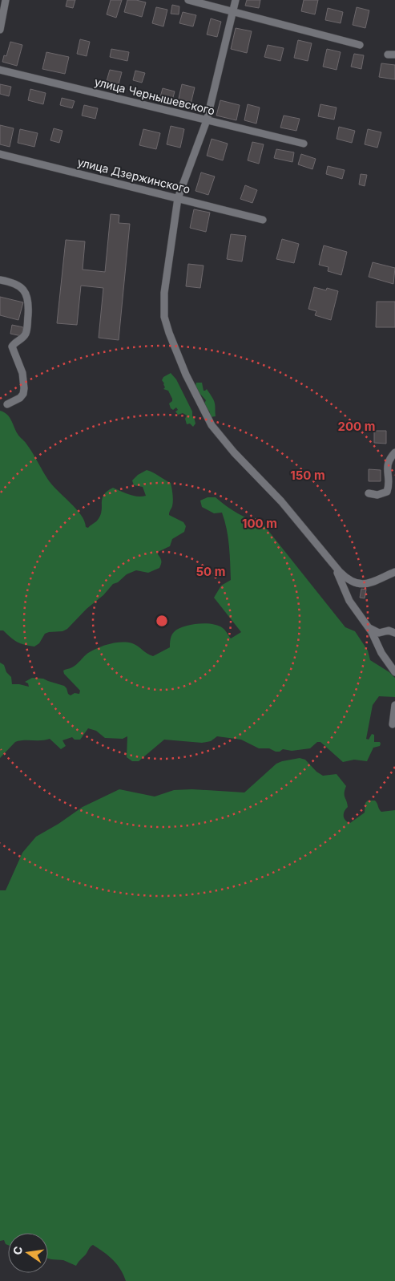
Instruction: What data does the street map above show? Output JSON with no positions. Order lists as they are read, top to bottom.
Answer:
{
  "streets": {
    "street": ["улица Чернышевского", "улица Дзержинского"]
  },
  "north": "left",
  "rings": [
    "200 m",
    "150 m",
    "100 m",
    "50 m"
  ]
}
